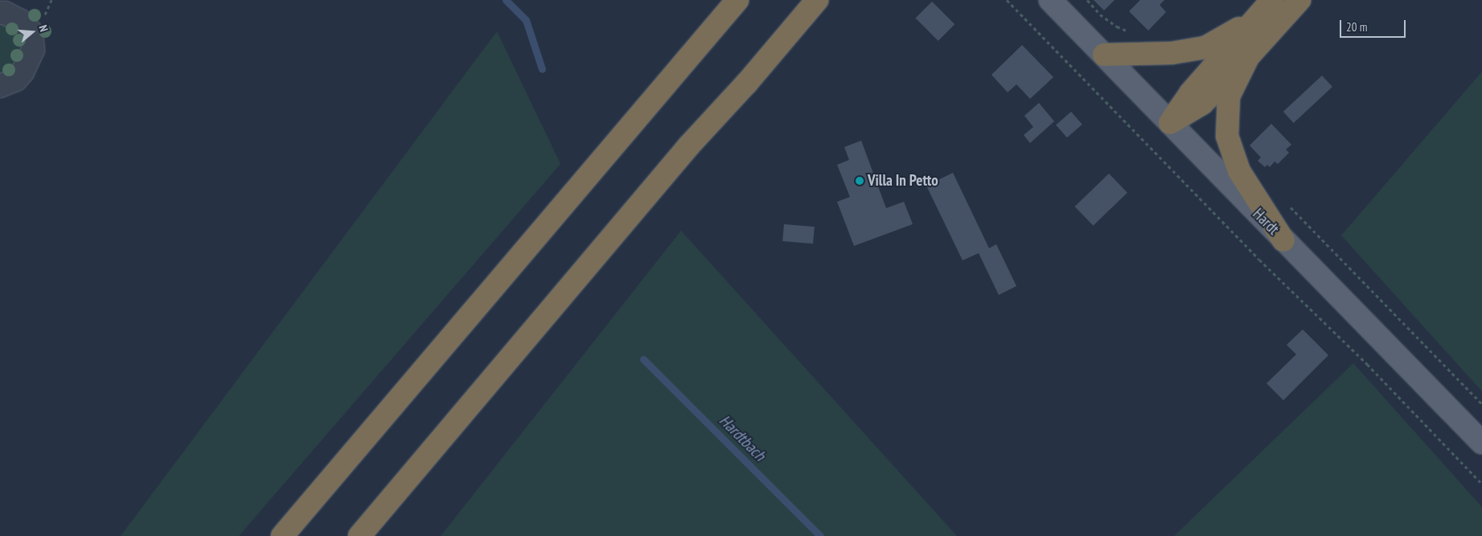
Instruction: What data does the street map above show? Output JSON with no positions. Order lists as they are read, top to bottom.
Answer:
{
  "streets": {
    "main road": ["Hardt"]
  },
  "water": ["Hardtbach"],
  "places": ["Villa In Petto"],
  "scale_bar": "20 m",
  "north": "right"
}
